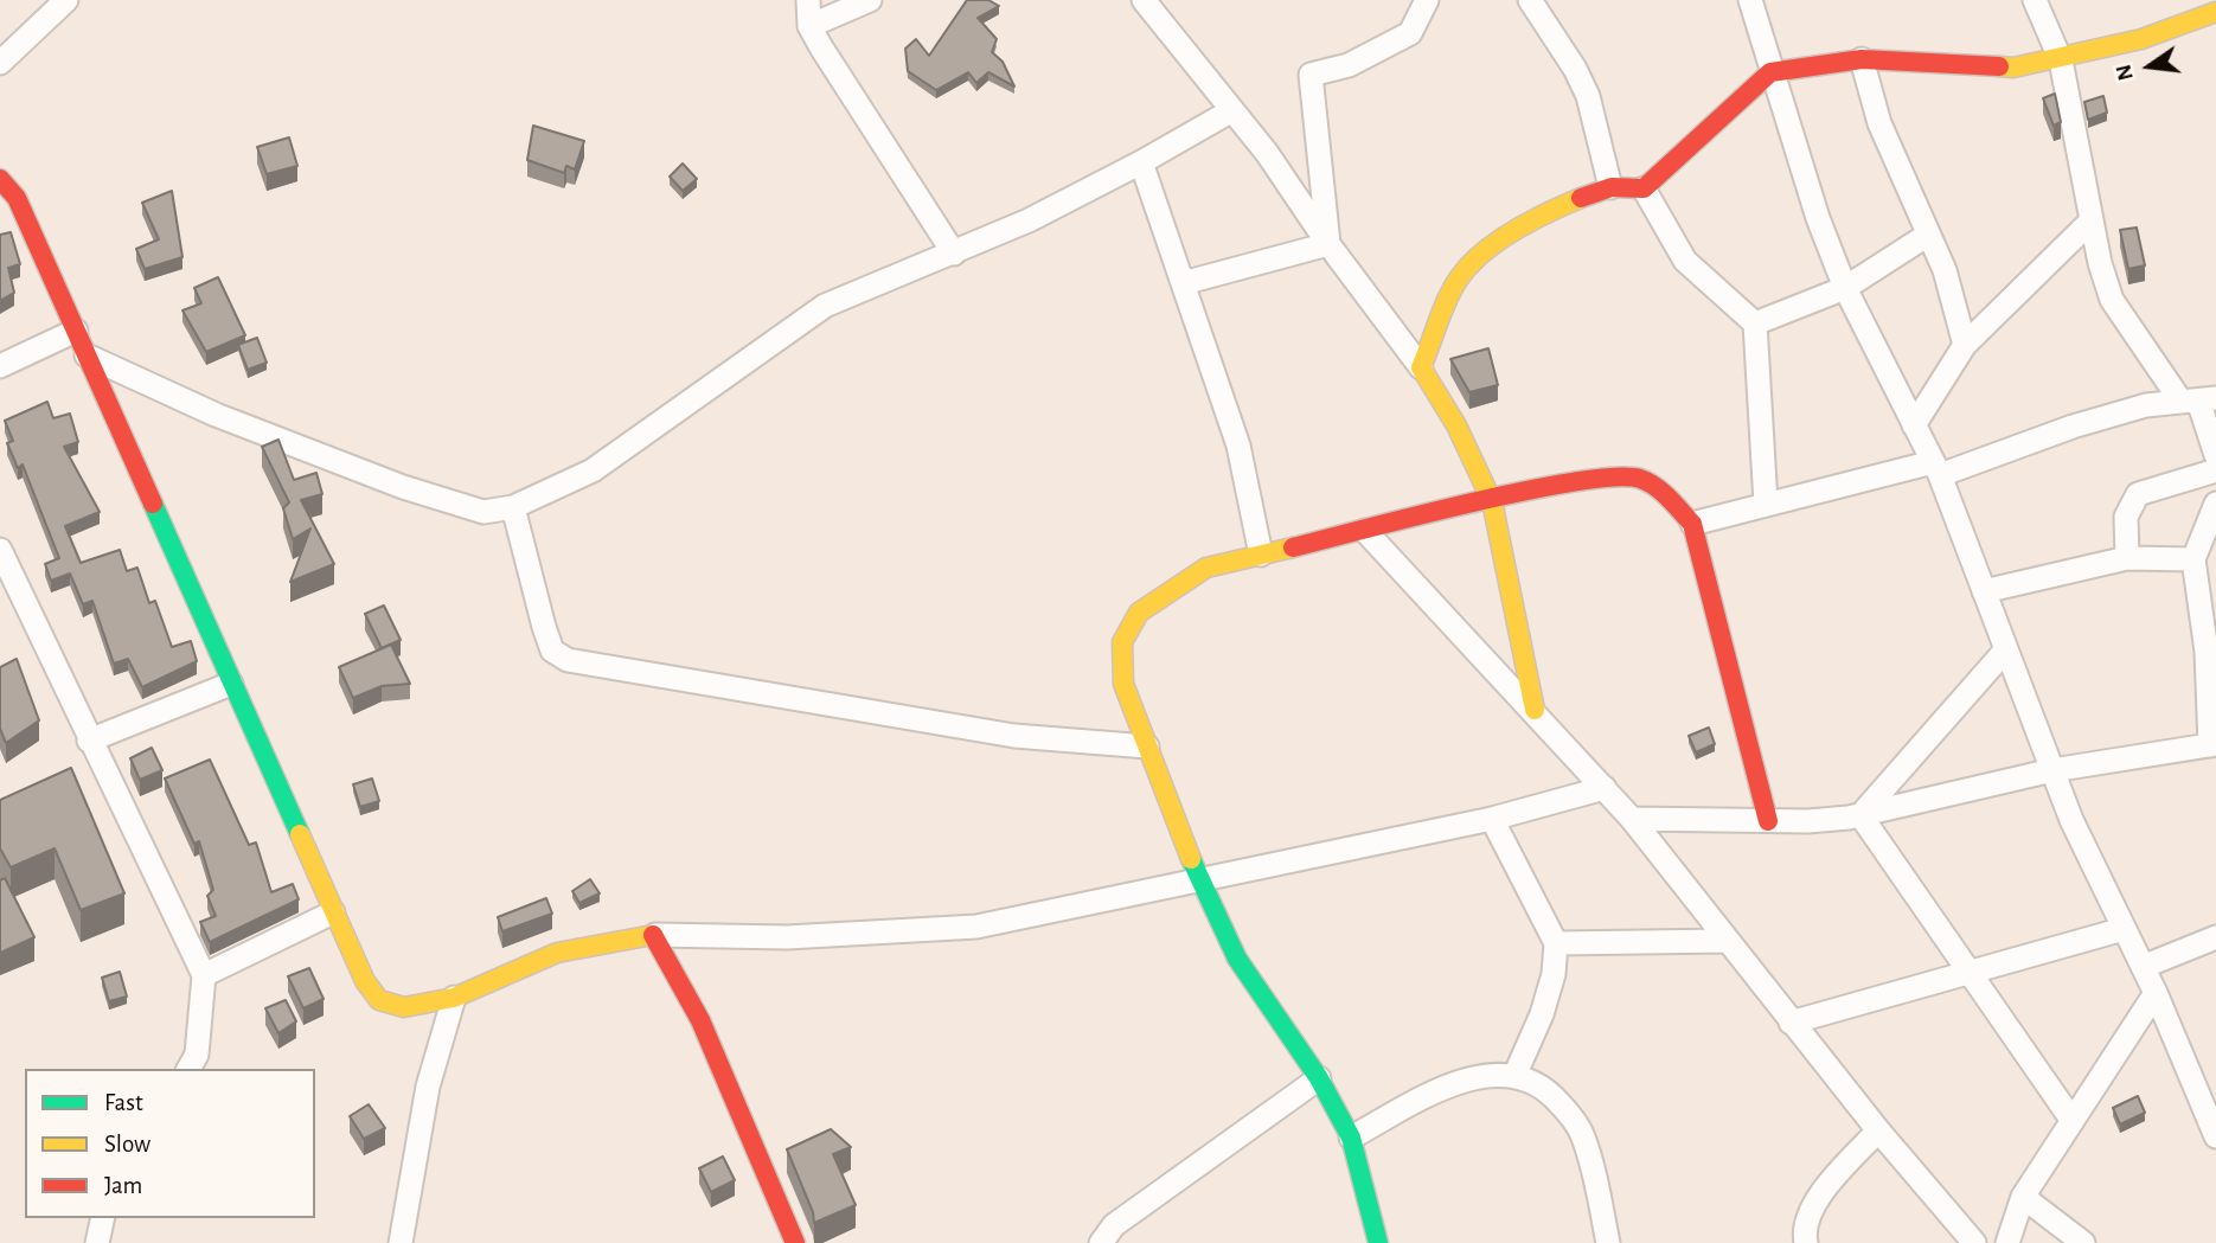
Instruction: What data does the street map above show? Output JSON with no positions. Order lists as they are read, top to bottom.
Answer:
{
  "legend": ["Fast", "Slow", "Jam"],
  "north": "left"
}
